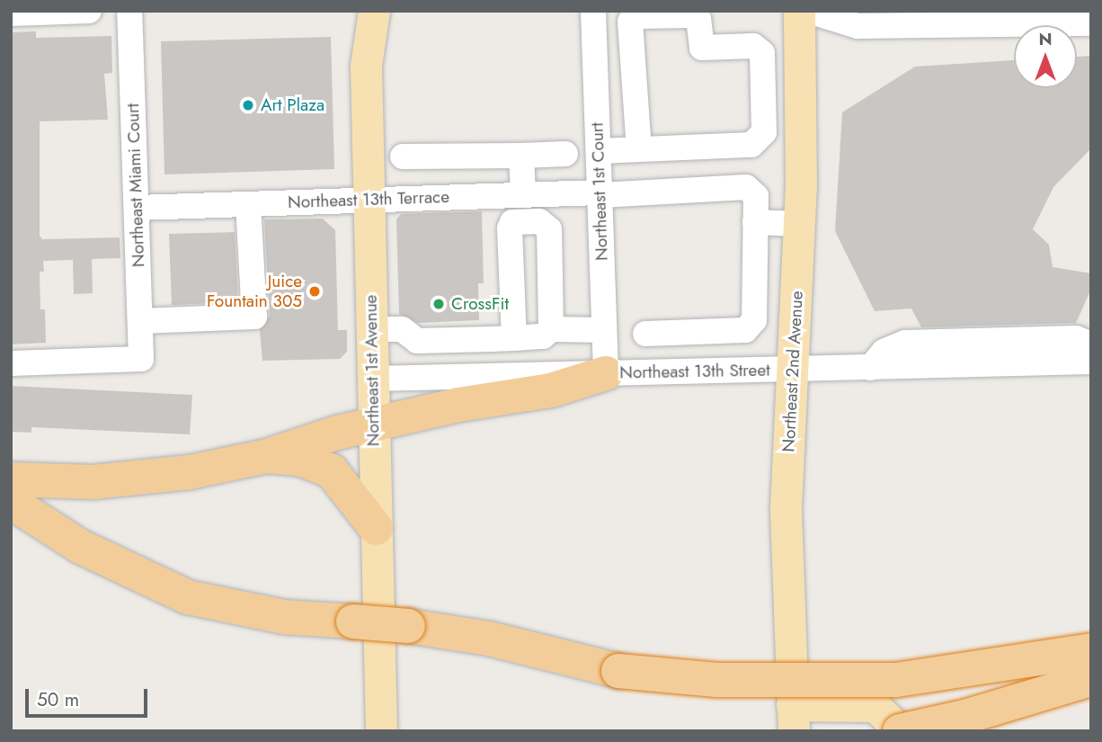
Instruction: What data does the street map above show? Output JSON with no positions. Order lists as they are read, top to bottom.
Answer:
{
  "streets": {
    "main road": ["Northeast 1st Avenue", "Northeast 2nd Avenue"],
    "street": [
      "Northeast Miami Court",
      "Northeast 1st Court",
      "Northeast 13th Terrace",
      "Northeast 13th Street"
    ]
  },
  "crossings": [
    ["Northeast Miami Court", "Northeast 13th Terrace"],
    ["Northeast 1st Court", "Northeast 13th Terrace"],
    ["Northeast 1st Court", "Northeast 13th Street"],
    ["Northeast 13th Terrace", "Northeast 1st Avenue"],
    ["Northeast 1st Avenue", "Northeast 13th Street"],
    ["Northeast 13th Street", "Northeast 2nd Avenue"]
  ],
  "places": ["Art Plaza", "Juice Fountain 305", "CrossFit"],
  "scale_bar": "50 m",
  "north": "top"
}
